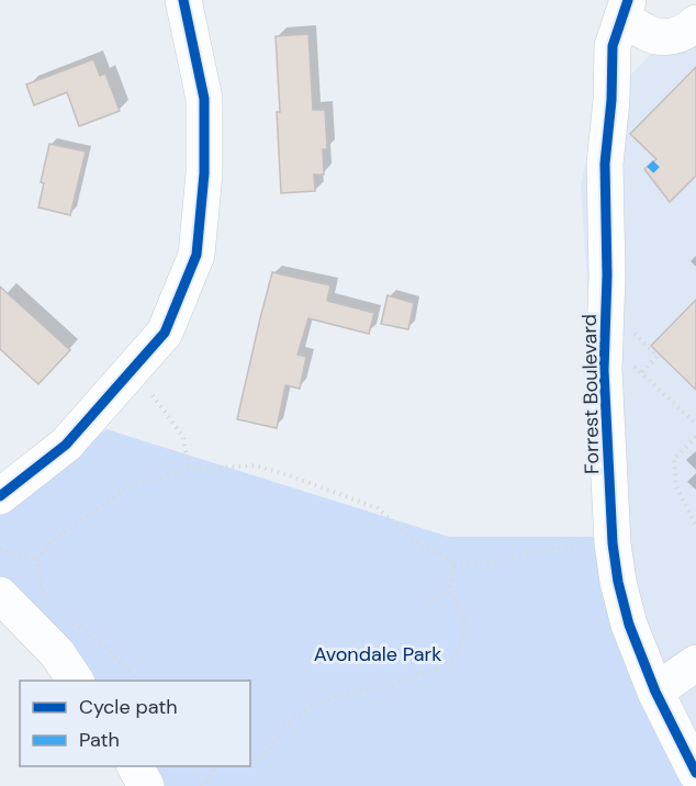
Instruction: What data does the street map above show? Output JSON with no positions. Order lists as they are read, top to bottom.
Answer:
{
  "streets": {
    "street": ["Forrest Boulevard"]
  },
  "parks": ["Avondale Park"],
  "legend": ["Cycle path", "Path"]
}
